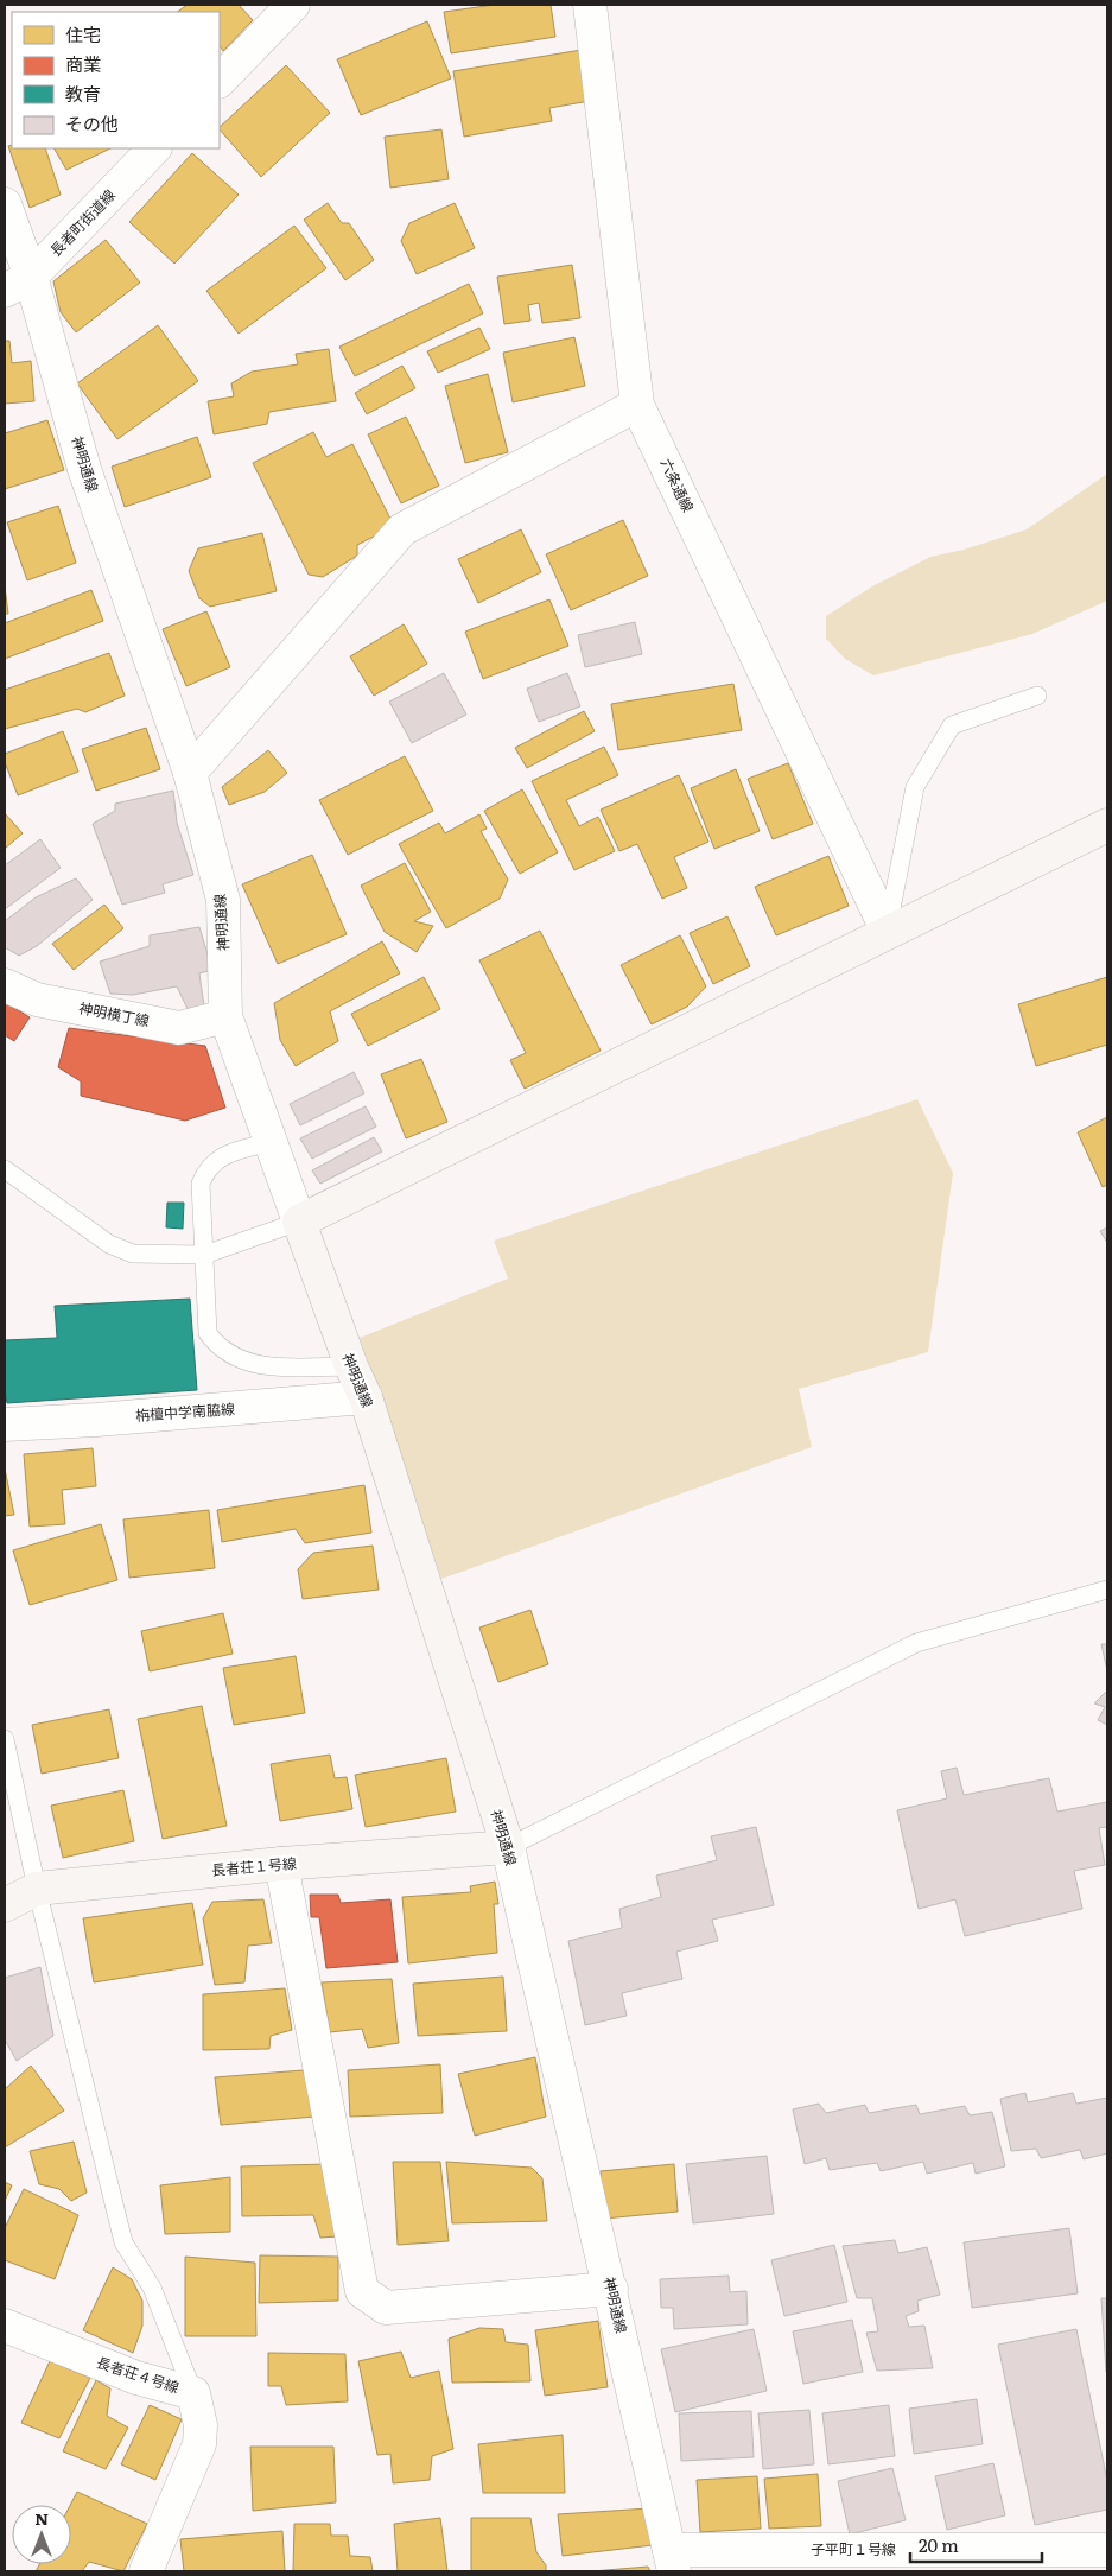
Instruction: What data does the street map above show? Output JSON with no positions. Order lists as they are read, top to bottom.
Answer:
{
  "streets": {
    "street": [
      "長者町街道線",
      "神明通線",
      "六条通線",
      "神明横丁線",
      "栴檀中学南脇線",
      "長者荘１号線",
      "長者荘４号線",
      "子平町１号線"
    ]
  },
  "crossings": [
    ["長者町街道線", "神明通線"],
    ["神明通線", "神明横丁線"],
    ["神明通線", "栴檀中学南脇線"],
    ["神明通線", "長者荘１号線"],
    ["神明通線", "子平町１号線"]
  ],
  "legend": [
    "住宅",
    "商業",
    "教育",
    "その他"
  ],
  "scale_bar": "20 m",
  "north": "top"
}
